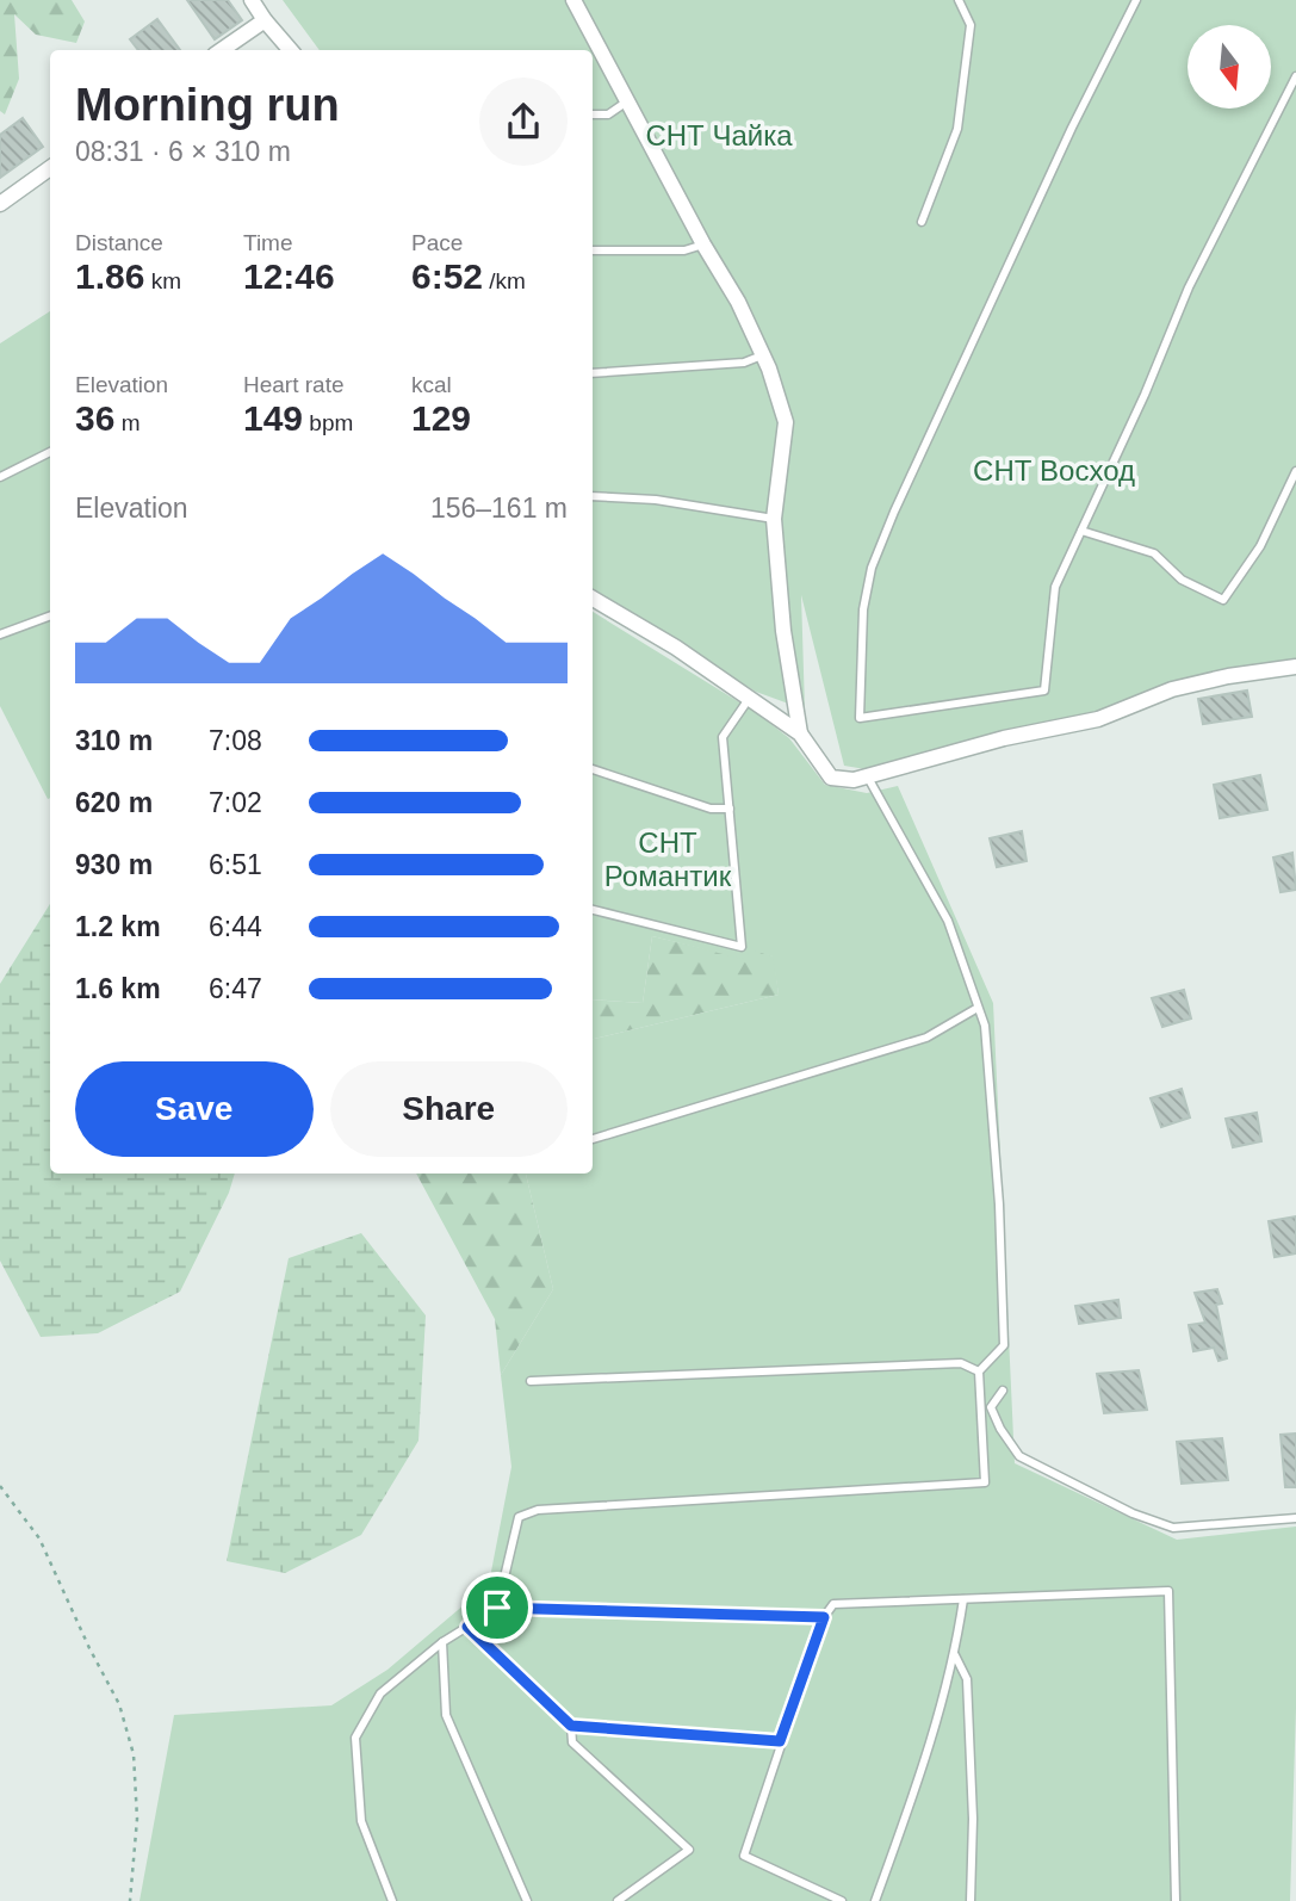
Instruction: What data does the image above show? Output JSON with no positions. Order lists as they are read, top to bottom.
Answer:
{
  "parks": ["СНТ Чайка", "СНТ Восход", "СНТ Романтик"],
  "north": "bottom",
  "page": {
    "heading": ["Morning run", "08:31 · 6 × 310 m"],
    "stats": [
      ["Distance", "1.86 km"],
      ["Time", "12:46"],
      ["Pace", "6:52 /km"],
      ["Elevation", "36 m"],
      ["Heart rate", "149 bpm"],
      ["kcal", "129"]
    ],
    "chart": ["Elevation", "156–161 m"],
    "list": [
      {
        "name": "310 m",
        "note": "7:08"
      },
      {
        "name": "620 m",
        "note": "7:02"
      },
      {
        "name": "930 m",
        "note": "6:51"
      },
      {
        "name": "1.2 km",
        "note": "6:44"
      },
      {
        "name": "1.6 km",
        "note": "6:47"
      }
    ],
    "buttons": ["Save", "Share"]
  }
}
